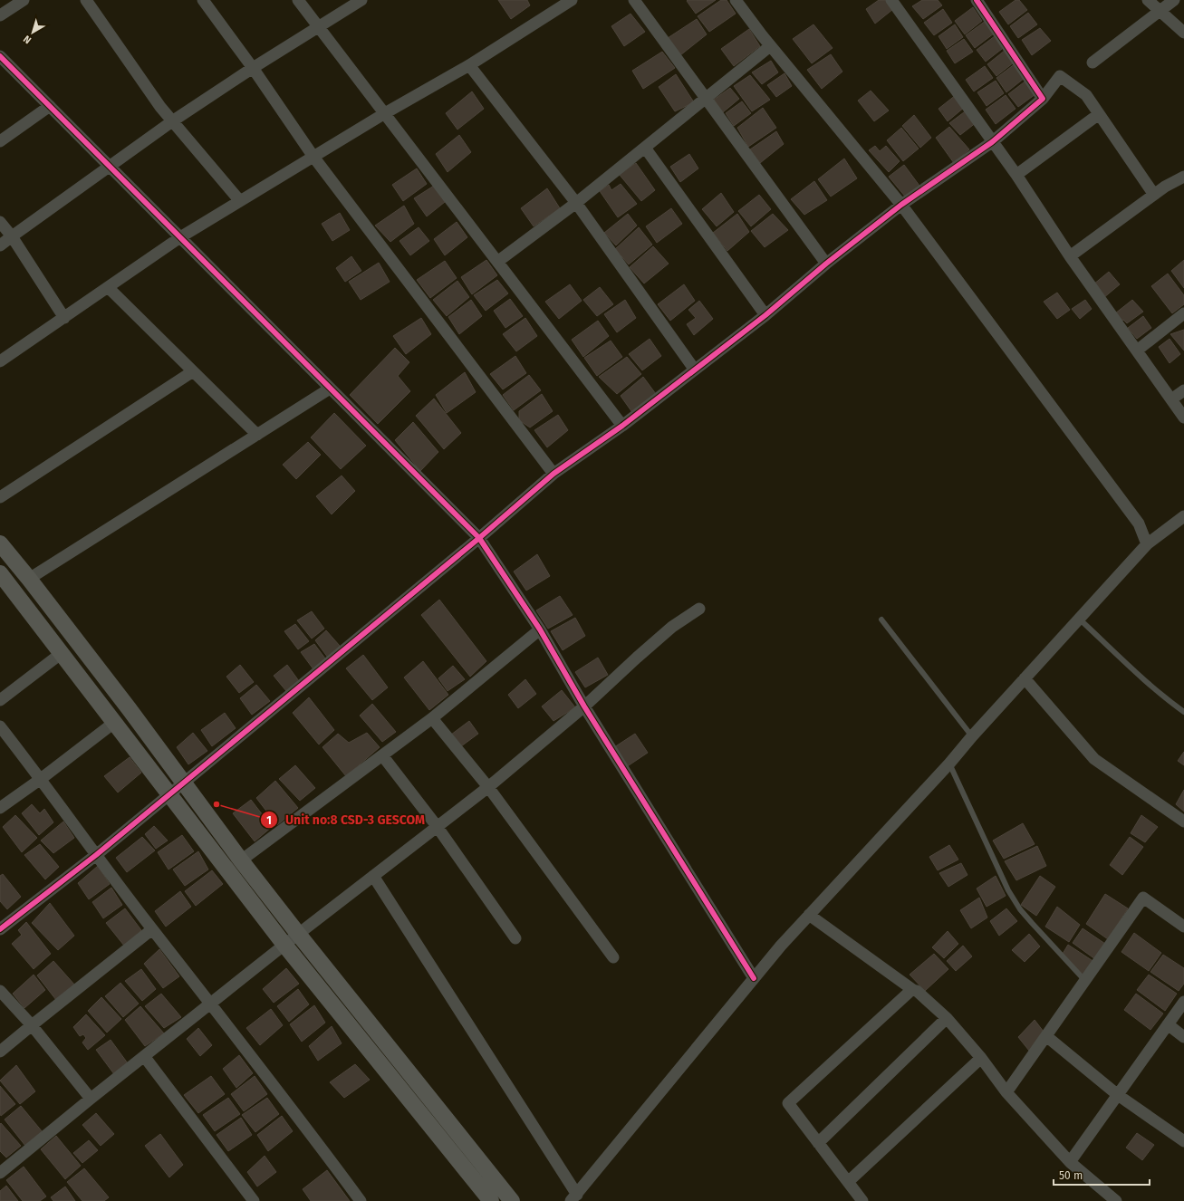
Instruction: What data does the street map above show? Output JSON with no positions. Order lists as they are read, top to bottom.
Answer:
{
  "places": ["Unit no:8 CSD-3 GESCOM"],
  "scale_bar": "50 m",
  "north": "bottom left"
}
